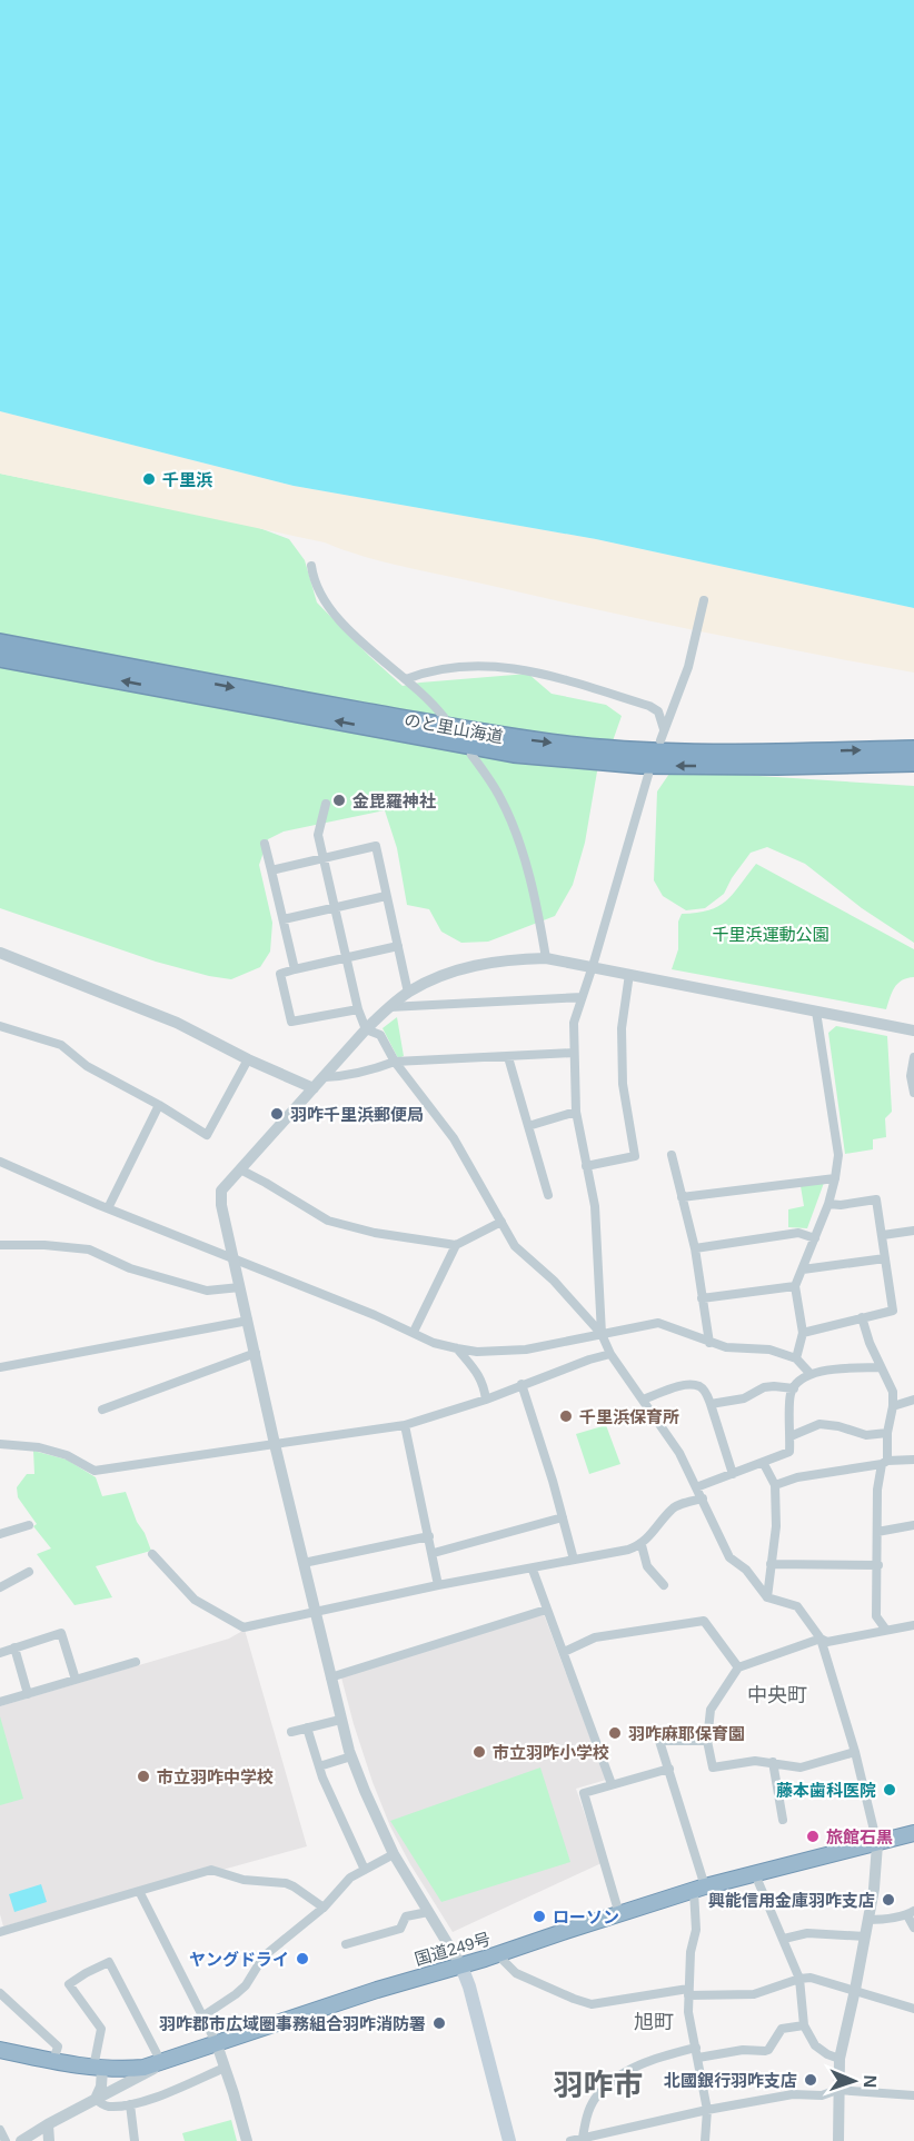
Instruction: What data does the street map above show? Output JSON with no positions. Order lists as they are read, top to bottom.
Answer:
{
  "streets": {
    "highway": ["のと里山海道", "国道249号"]
  },
  "districts": ["中央町", "旭町", "羽咋市"],
  "parks": ["千里浜運動公園"],
  "places": [
    "千里浜",
    "金毘羅神社",
    "羽咋千里浜郵便局",
    "千里浜保育所",
    "羽咋麻耶保育園",
    "市立羽咋小学校",
    "市立羽咋中学校",
    "藤本歯科医院",
    "旅館石黒",
    "興能信用金庫羽咋支店",
    "ローソン",
    "ヤングドライ",
    "羽咋郡市広域圏事務組合羽咋消防署",
    "北國銀行羽咋支店"
  ],
  "north": "right"
}
